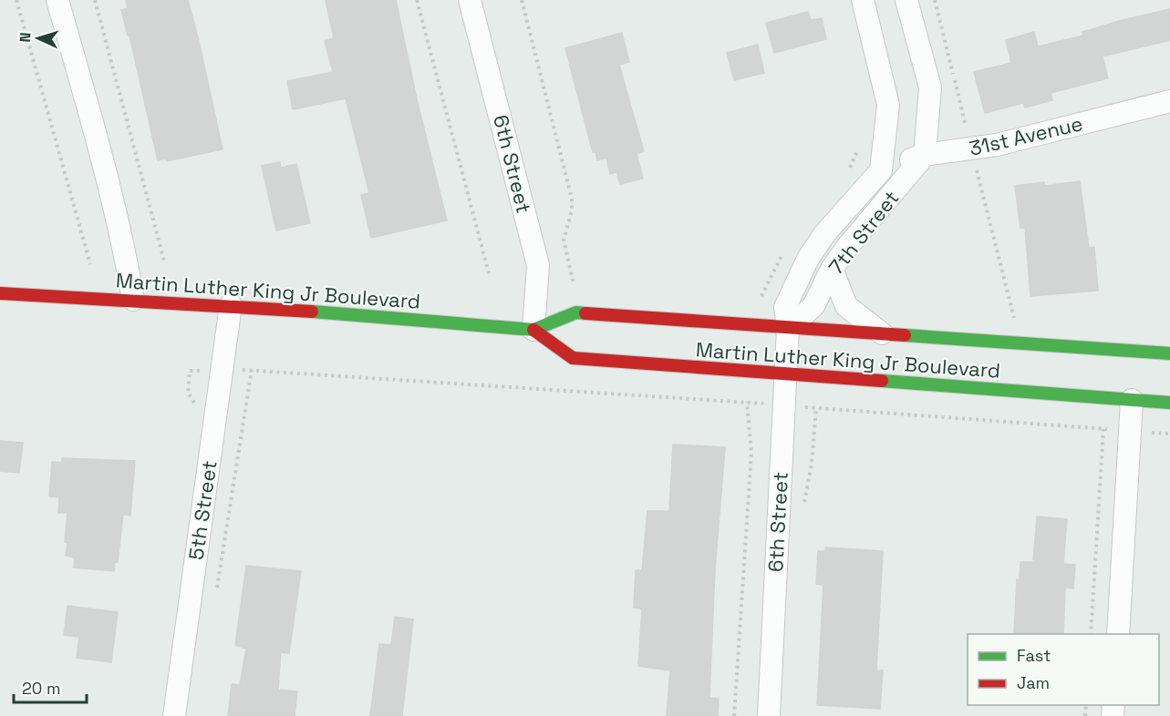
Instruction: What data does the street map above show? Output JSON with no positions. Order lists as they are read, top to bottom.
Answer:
{
  "streets": {
    "main road": ["Martin Luther King Jr Boulevard"],
    "street": [
      "31st Avenue",
      "6th Street",
      "7th Street",
      "5th Street"
    ]
  },
  "crossings": [
    ["31st Avenue", "7th Street"],
    ["6th Street", "7th Street"],
    ["6th Street", "Martin Luther King Jr Boulevard"],
    ["7th Street", "Martin Luther King Jr Boulevard"],
    ["Martin Luther King Jr Boulevard", "5th Street"]
  ],
  "legend": ["Fast", "Jam"],
  "scale_bar": "20 m",
  "north": "left"
}
